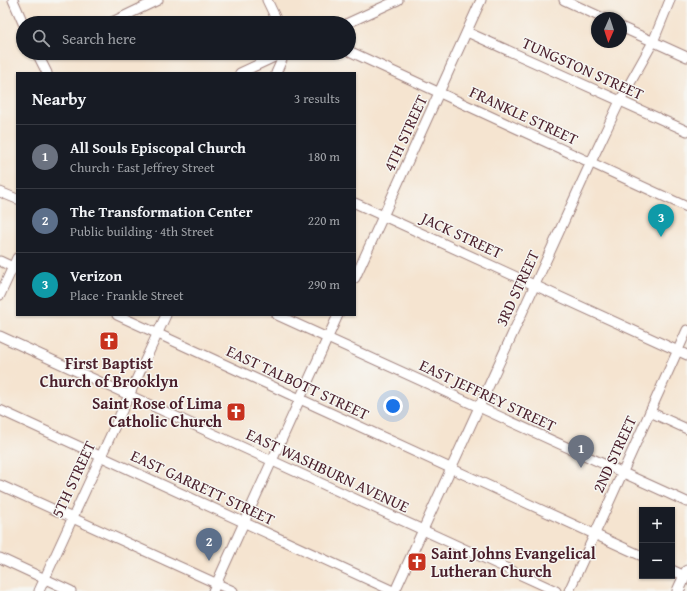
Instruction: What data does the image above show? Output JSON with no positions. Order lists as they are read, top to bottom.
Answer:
{
  "streets": {
    "street": [
      "TUNGSTON STREET",
      "FRANKLE STREET",
      "4TH STREET",
      "JACK STREET",
      "3RD STREET",
      "EAST TALBOTT STREET",
      "EAST JEFFREY STREET",
      "2ND STREET",
      "EAST WASHBURN AVENUE",
      "5TH STREET",
      "EAST GARRETT STREET"
    ]
  },
  "crossings": [
    ["TUNGSTON STREET", "4TH STREET"],
    ["TUNGSTON STREET", "3RD STREET"],
    ["FRANKLE STREET", "4TH STREET"],
    ["FRANKLE STREET", "3RD STREET"],
    ["4TH STREET", "JACK STREET"],
    ["JACK STREET", "3RD STREET"],
    ["JACK STREET", "2ND STREET"],
    ["3RD STREET", "EAST TALBOTT STREET"],
    ["3RD STREET", "EAST JEFFREY STREET"],
    ["3RD STREET", "EAST WASHBURN AVENUE"],
    ["3RD STREET", "EAST GARRETT STREET"],
    ["EAST TALBOTT STREET", "2ND STREET"],
    ["EAST TALBOTT STREET", "5TH STREET"],
    ["EAST JEFFREY STREET", "2ND STREET"],
    ["EAST WASHBURN AVENUE", "5TH STREET"],
    ["5TH STREET", "EAST GARRETT STREET"]
  ],
  "places": {
    "church": ["First Baptist Church of Brooklyn", "Saint Rose of Lima Catholic Church", "Saint Johns Evangelical Lutheran Church"]
  },
  "north": "bottom",
  "page": {
    "search": "Search here",
    "heading": ["Nearby", "3 results"],
    "list": [
      {
        "mark": "1",
        "name": "All Souls Episcopal Church",
        "note": "Church · East Jeffrey Street",
        "value": "180 m"
      },
      {
        "mark": "2",
        "name": "The Transformation Center",
        "note": "Public building · 4th Street",
        "value": "220 m"
      },
      {
        "mark": "3",
        "name": "Verizon",
        "note": "Place · Frankle Street",
        "value": "290 m"
      }
    ],
    "pins": ["3", "1", "2"],
    "map_buttons": ["+", "−"]
  }
}
